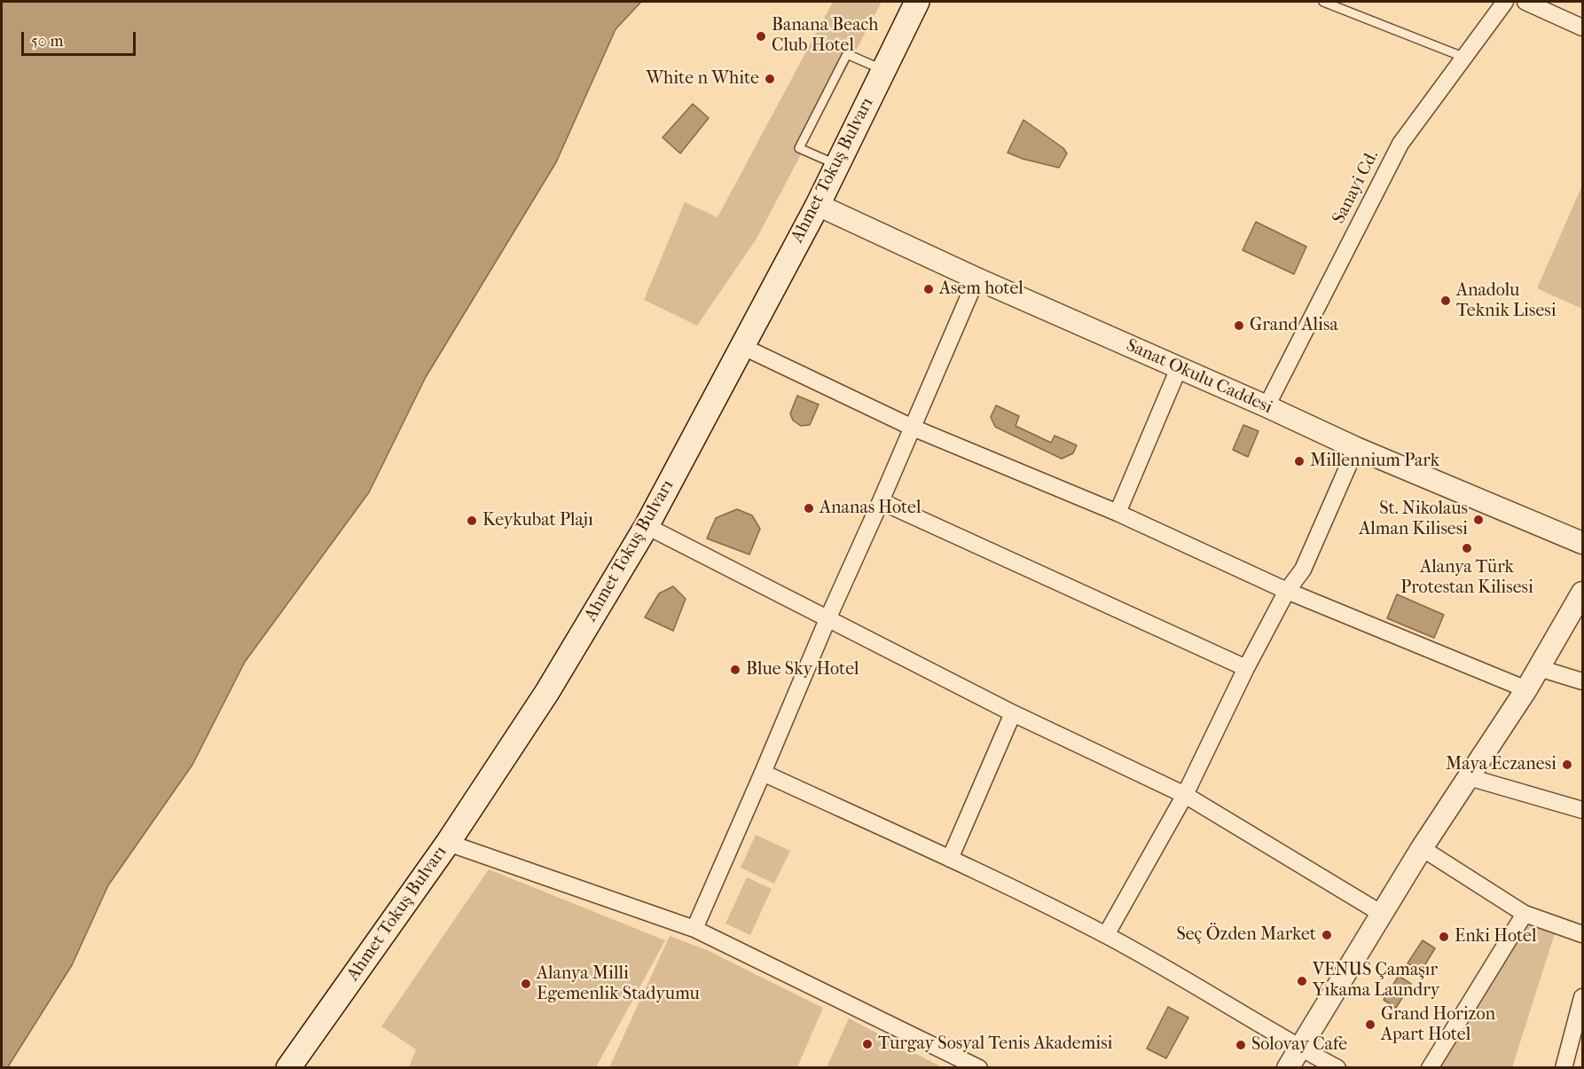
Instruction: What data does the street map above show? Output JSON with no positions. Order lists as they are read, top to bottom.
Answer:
{
  "streets": {
    "main road": ["Ahmet Tokuş Bulvarı"],
    "street": ["Sanayi Cd.", "Sanat Okulu Caddesi"]
  },
  "crossings": [
    ["Ahmet Tokuş Bulvarı", "Sanat Okulu Caddesi"],
    ["Sanayi Cd.", "Sanat Okulu Caddesi"]
  ],
  "places": [
    "Banana Beach Club Hotel",
    "White n White",
    "Asem hotel",
    "Anadolu Teknik Lisesi",
    "Grand Alisa",
    "Millennium Park",
    "Ananas Hotel",
    "St. Nikolaus Alman Kilisesi",
    "Keykubat Plajı",
    "Alanya Türk Protestan Kilisesi",
    "Blue Sky Hotel",
    "Maya Eczanesi",
    "Seç Özden Market",
    "Enki Hotel",
    "VENUS Çamaşır Yıkama Laundry",
    "Alanya Milli Egemenlik Stadyumu",
    "Grand Horizon Apart Hotel",
    "Turgay Sosyal Tenis Akademisi",
    "Solovay Cafe"
  ],
  "scale_bar": "50 m"
}
